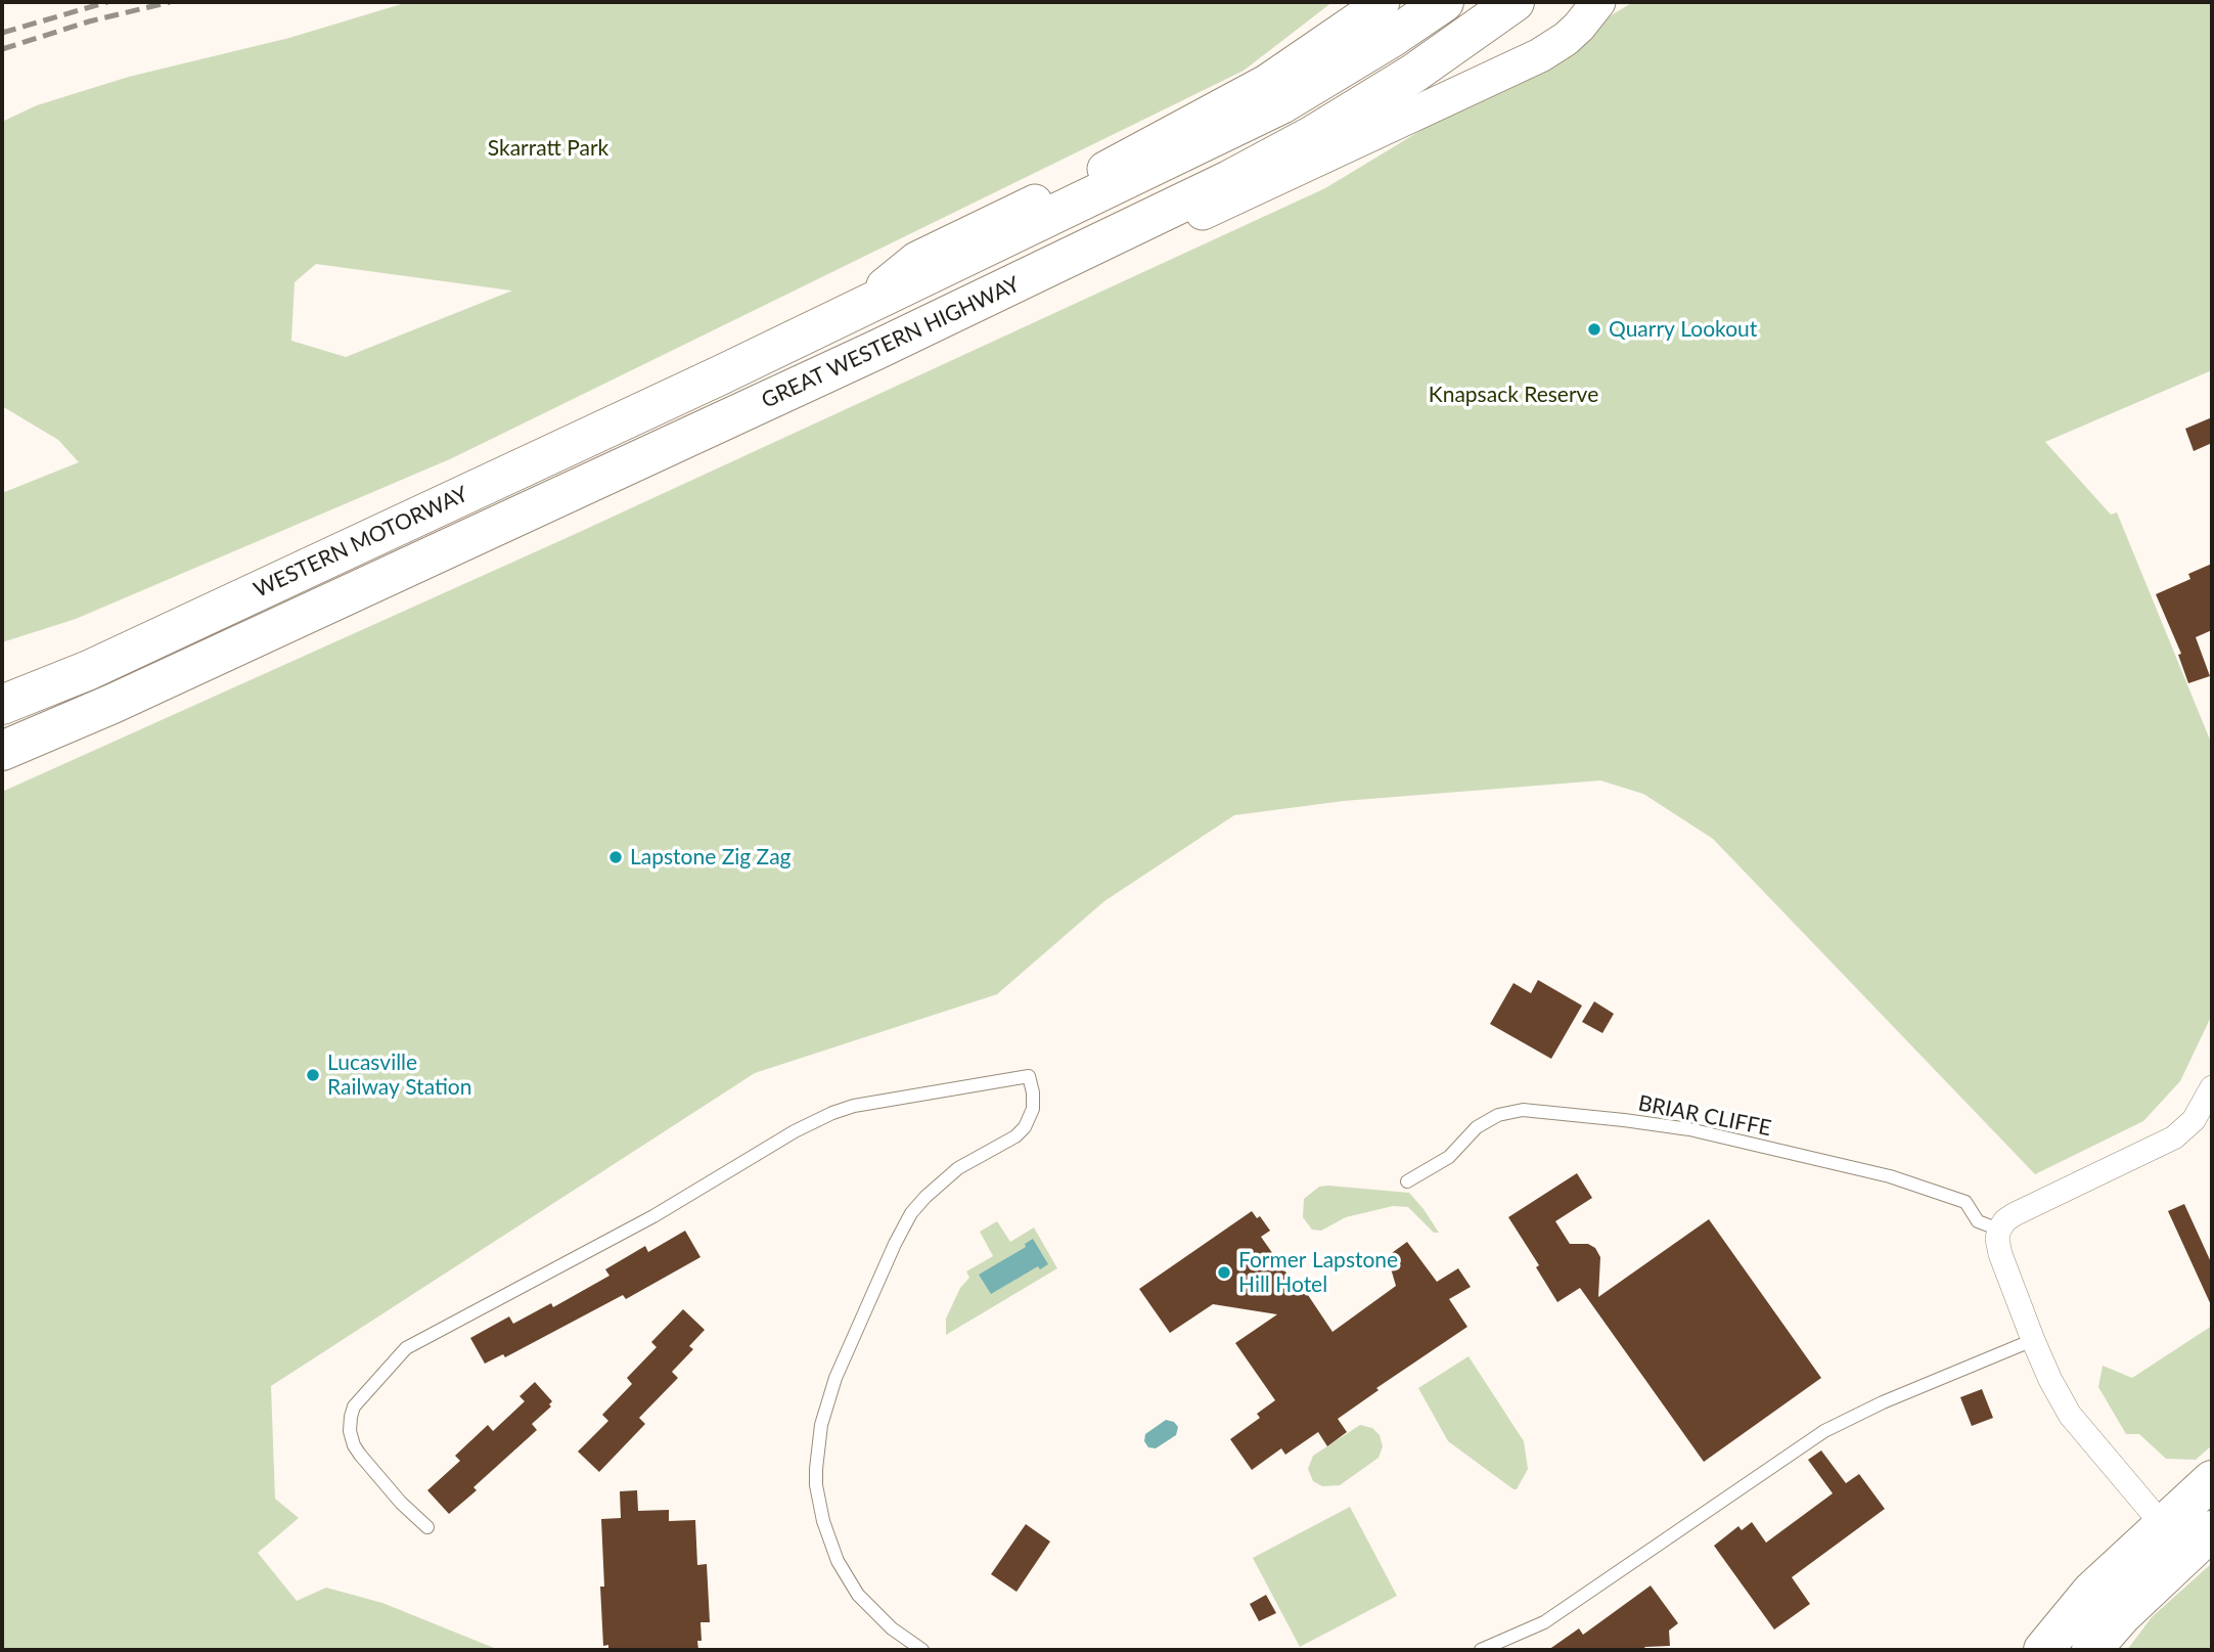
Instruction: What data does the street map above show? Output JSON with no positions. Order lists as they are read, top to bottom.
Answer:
{
  "streets": {
    "highway": ["GREAT WESTERN HIGHWAY", "WESTERN MOTORWAY"],
    "lane": ["BRIAR CLIFFE"]
  },
  "crossings": [
    ["GREAT WESTERN HIGHWAY", "WESTERN MOTORWAY"]
  ],
  "parks": ["Skarratt Park", "Knapsack Reserve"],
  "places": [
    "Quarry Lookout",
    "Lapstone Zig Zag",
    "Lucasville Railway Station",
    "Former Lapstone Hill Hotel"
  ]
}
